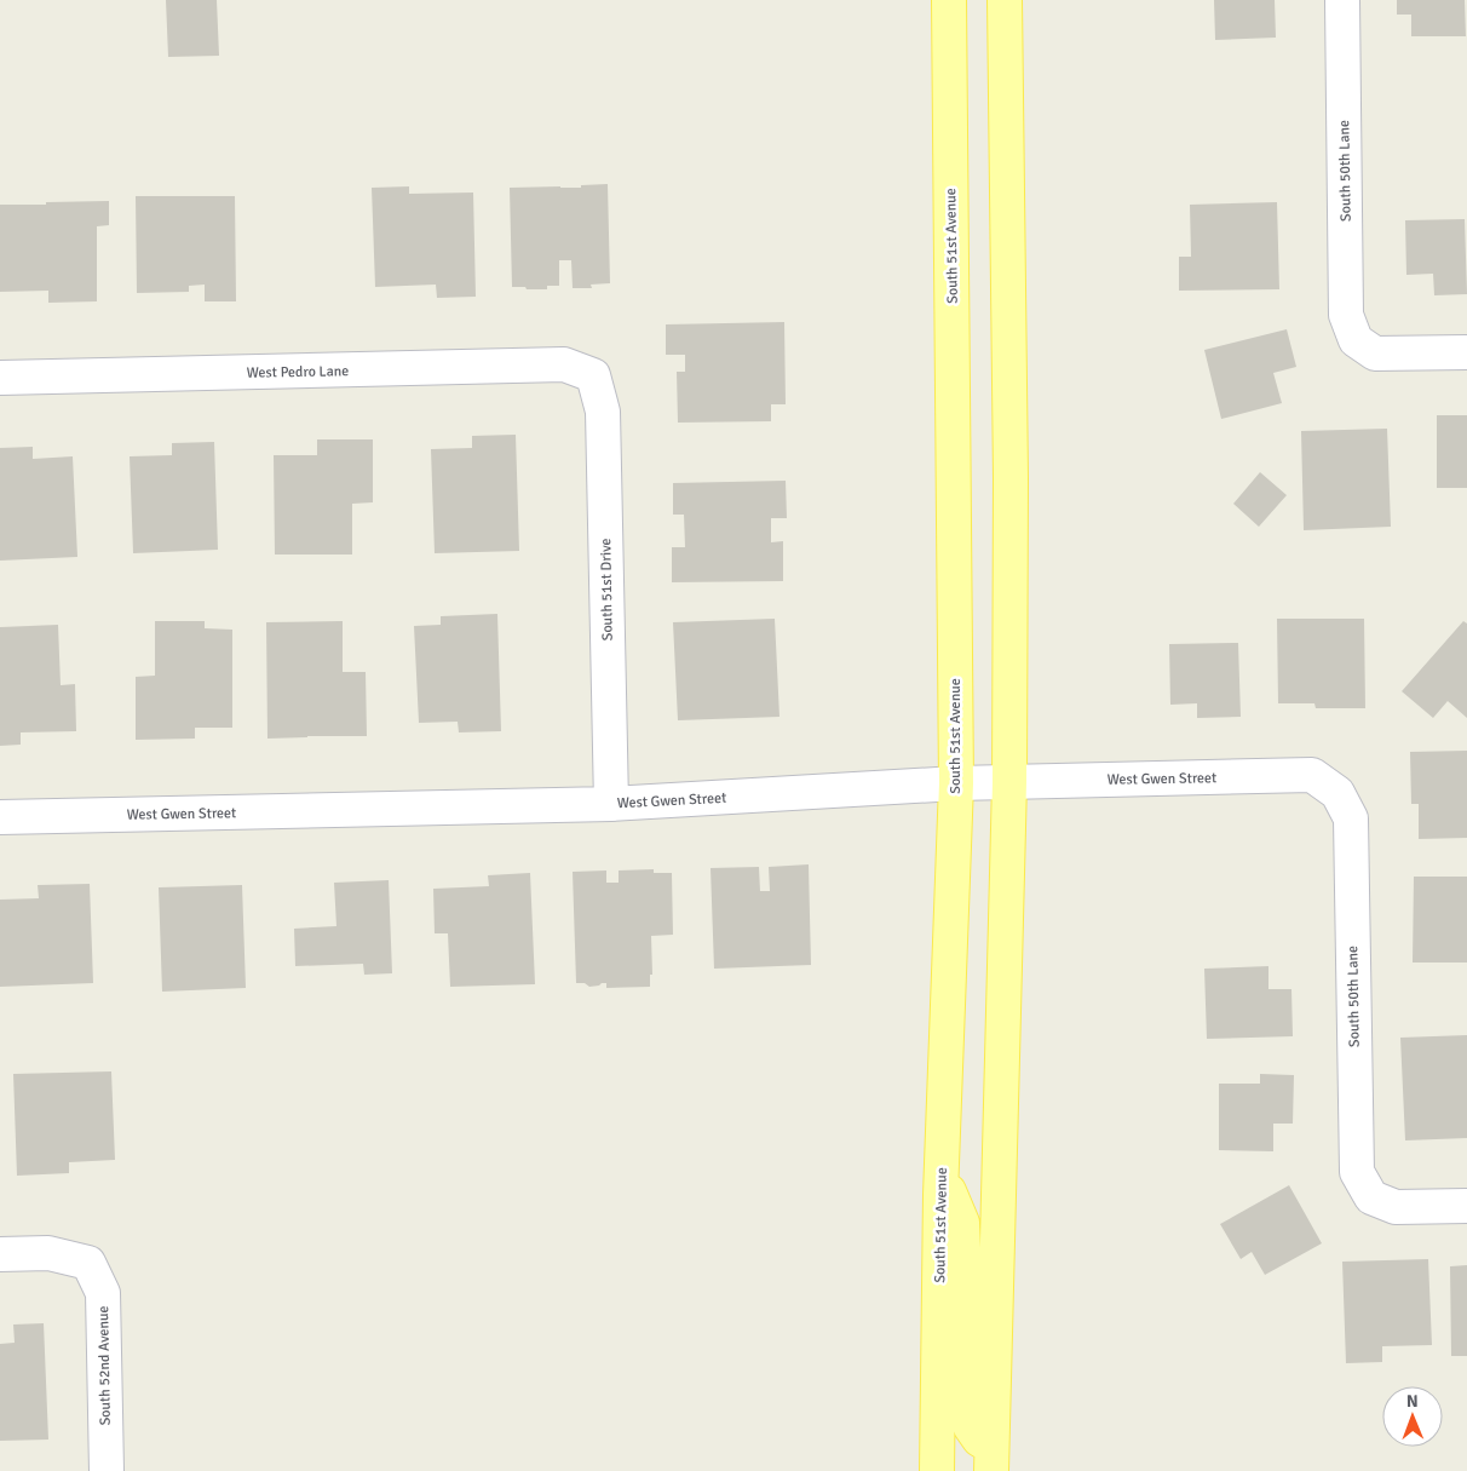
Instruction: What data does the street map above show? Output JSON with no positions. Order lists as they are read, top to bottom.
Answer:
{
  "streets": {
    "main road": ["South 51st Avenue"],
    "street": [
      "South 50th Lane",
      "West Pedro Lane",
      "South 51st Drive",
      "West Gwen Street",
      "South 52nd Avenue"
    ]
  },
  "crossings": [
    ["South 50th Lane", "West Gwen Street"],
    ["South 51st Avenue", "West Gwen Street"],
    ["West Pedro Lane", "South 51st Drive"],
    ["South 51st Drive", "West Gwen Street"]
  ],
  "north": "top"
}
